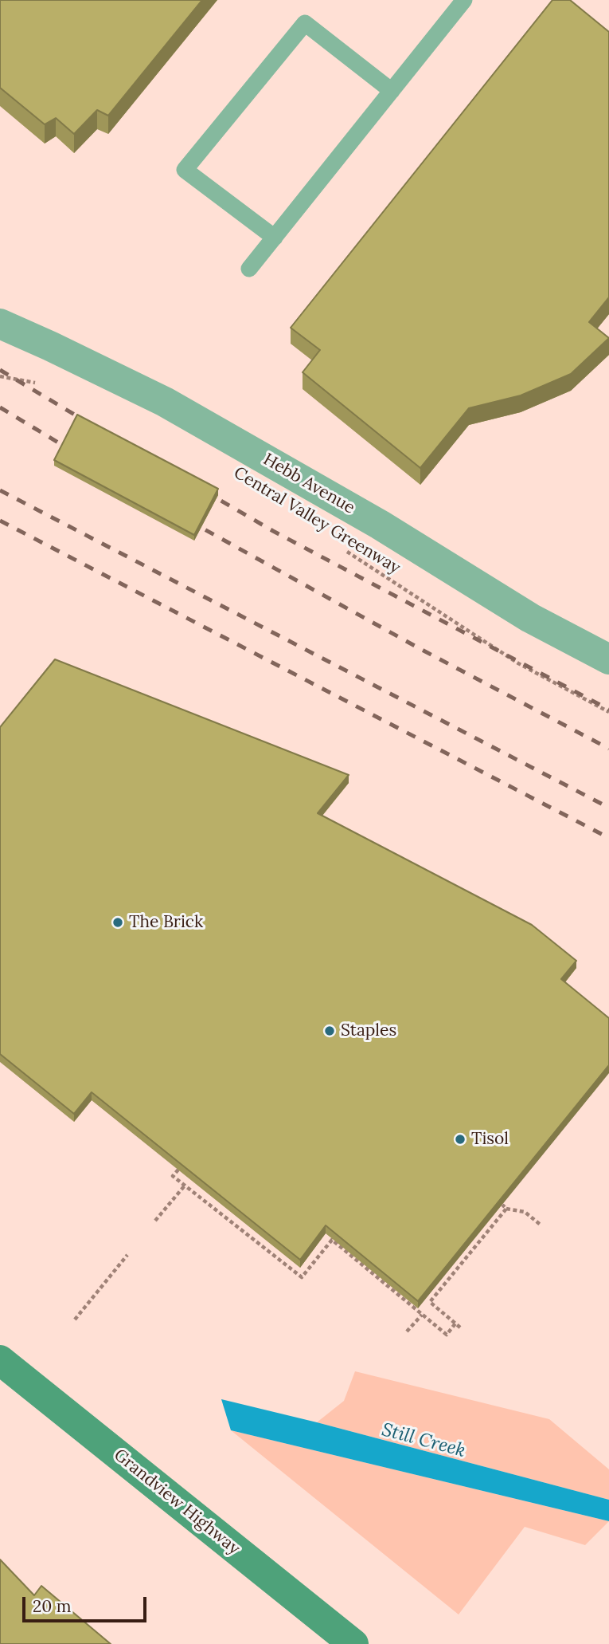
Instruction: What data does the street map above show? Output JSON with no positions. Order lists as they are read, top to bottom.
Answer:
{
  "streets": {
    "main road": ["Grandview Highway"],
    "street": ["Hebb Avenue"],
    "path": ["Central Valley Greenway"]
  },
  "water": ["Still Creek"],
  "places": ["The Brick", "Staples", "Tisol"],
  "scale_bar": "20 m"
}
